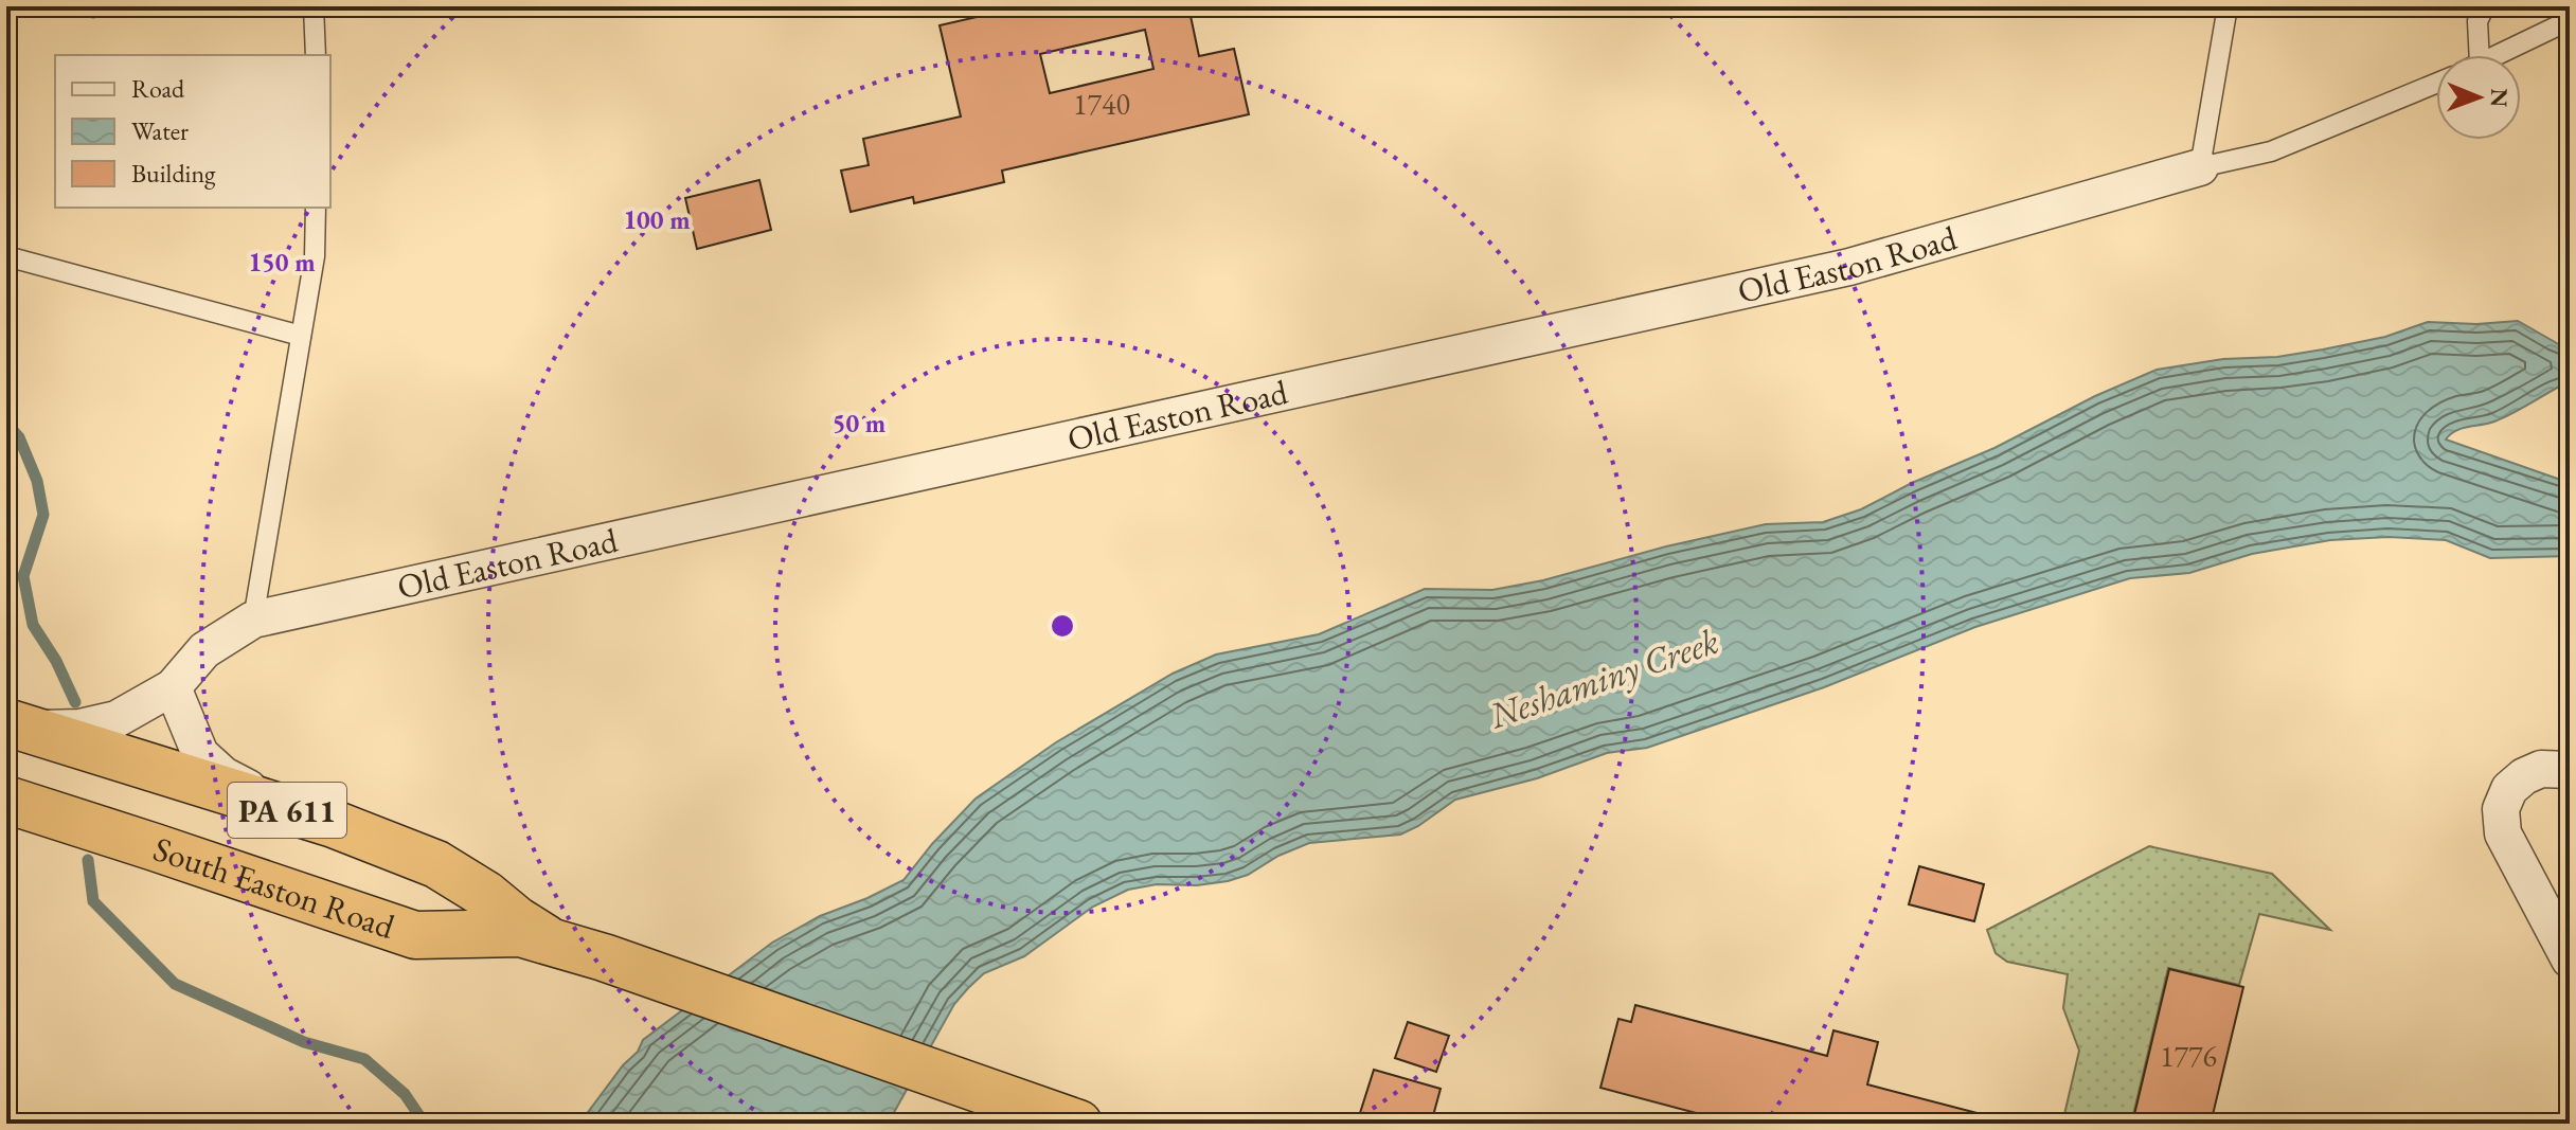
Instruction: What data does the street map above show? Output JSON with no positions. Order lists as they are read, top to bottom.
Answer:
{
  "streets": {
    "highway": ["PA 611", "South Easton Road"],
    "street": ["Old Easton Road"]
  },
  "crossings": [
    ["Old Easton Road", "South Easton Road"]
  ],
  "water": ["Neshaminy Creek"],
  "house_numbers": ["1740", "1776"],
  "legend": ["Road", "Water", "Building"],
  "north": "right",
  "rings": ["100 m", "150 m", "50 m"]
}
